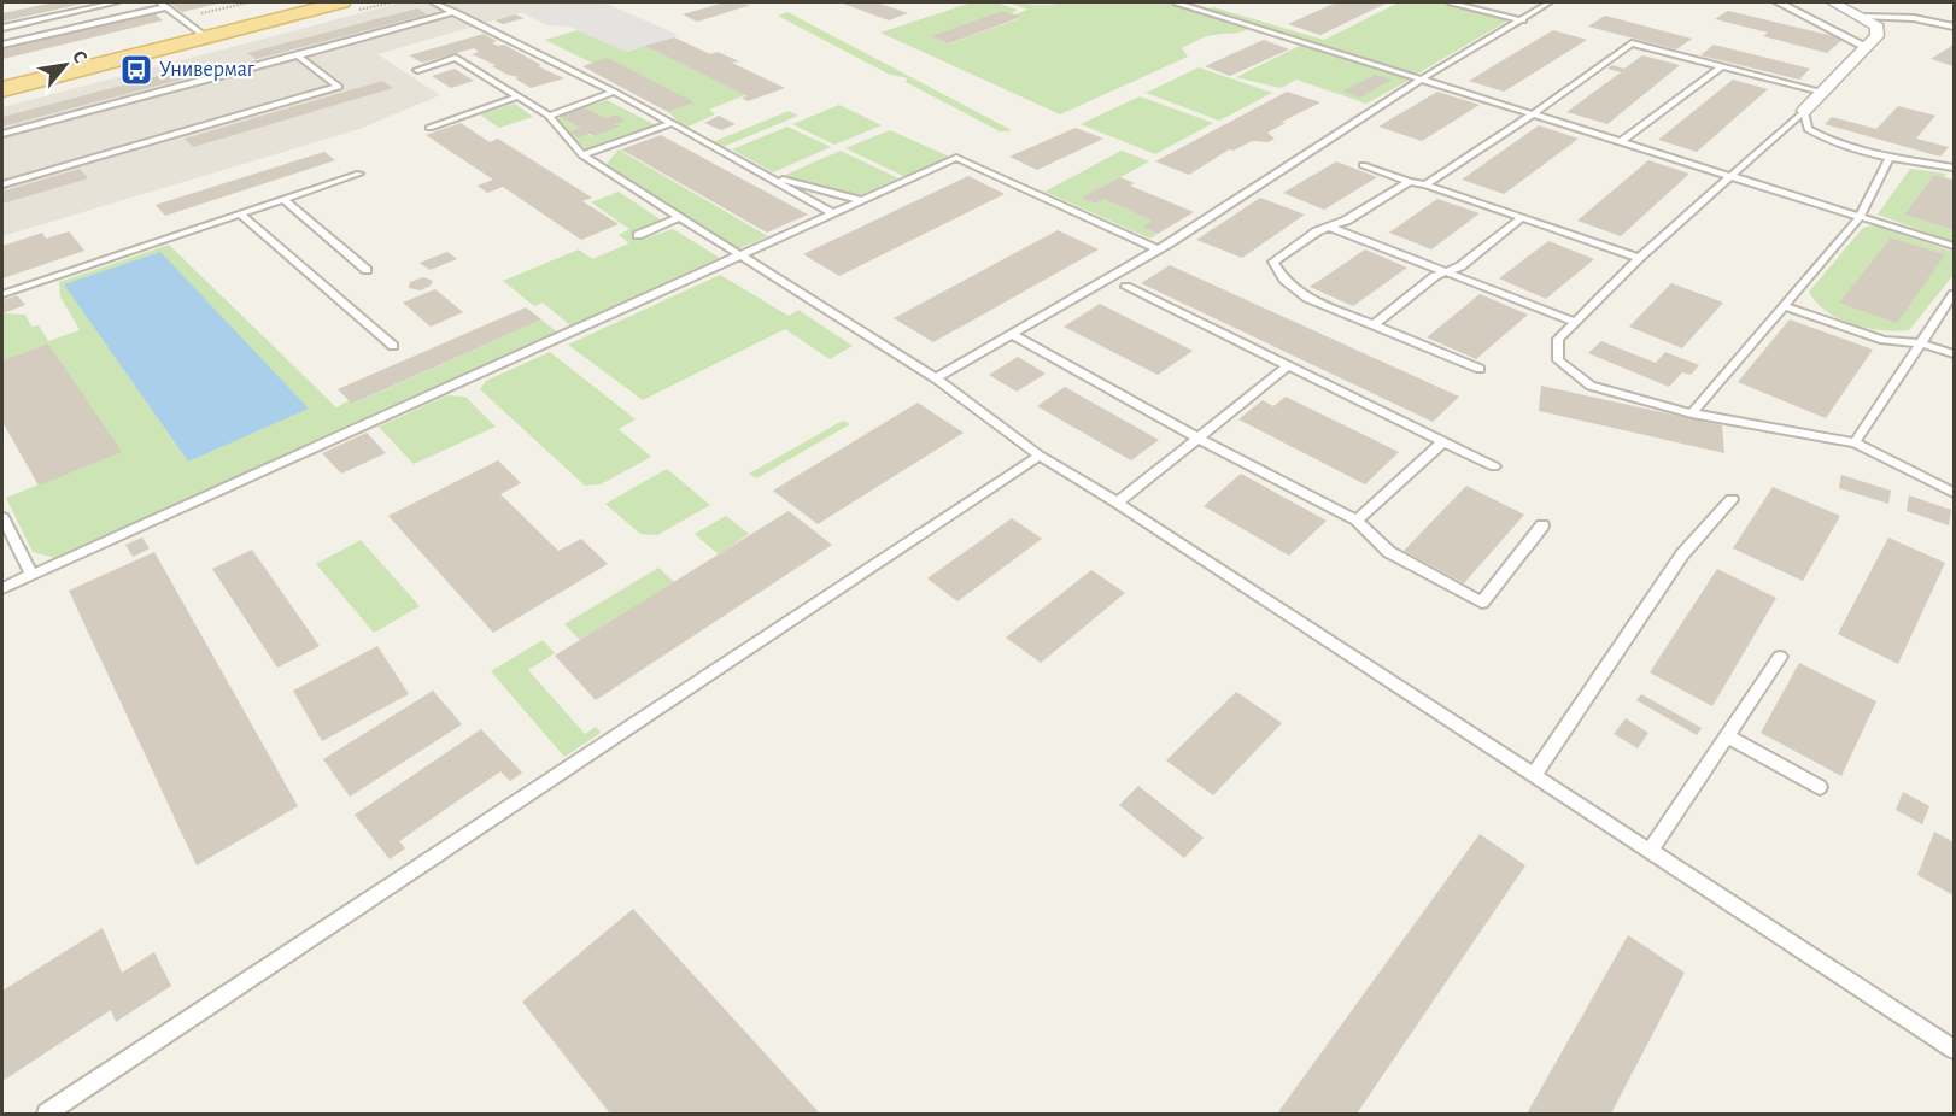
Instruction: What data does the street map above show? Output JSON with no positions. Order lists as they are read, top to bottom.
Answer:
{
  "places": {
    "bus stop": ["Универмаг"]
  },
  "north": "top right"
}
